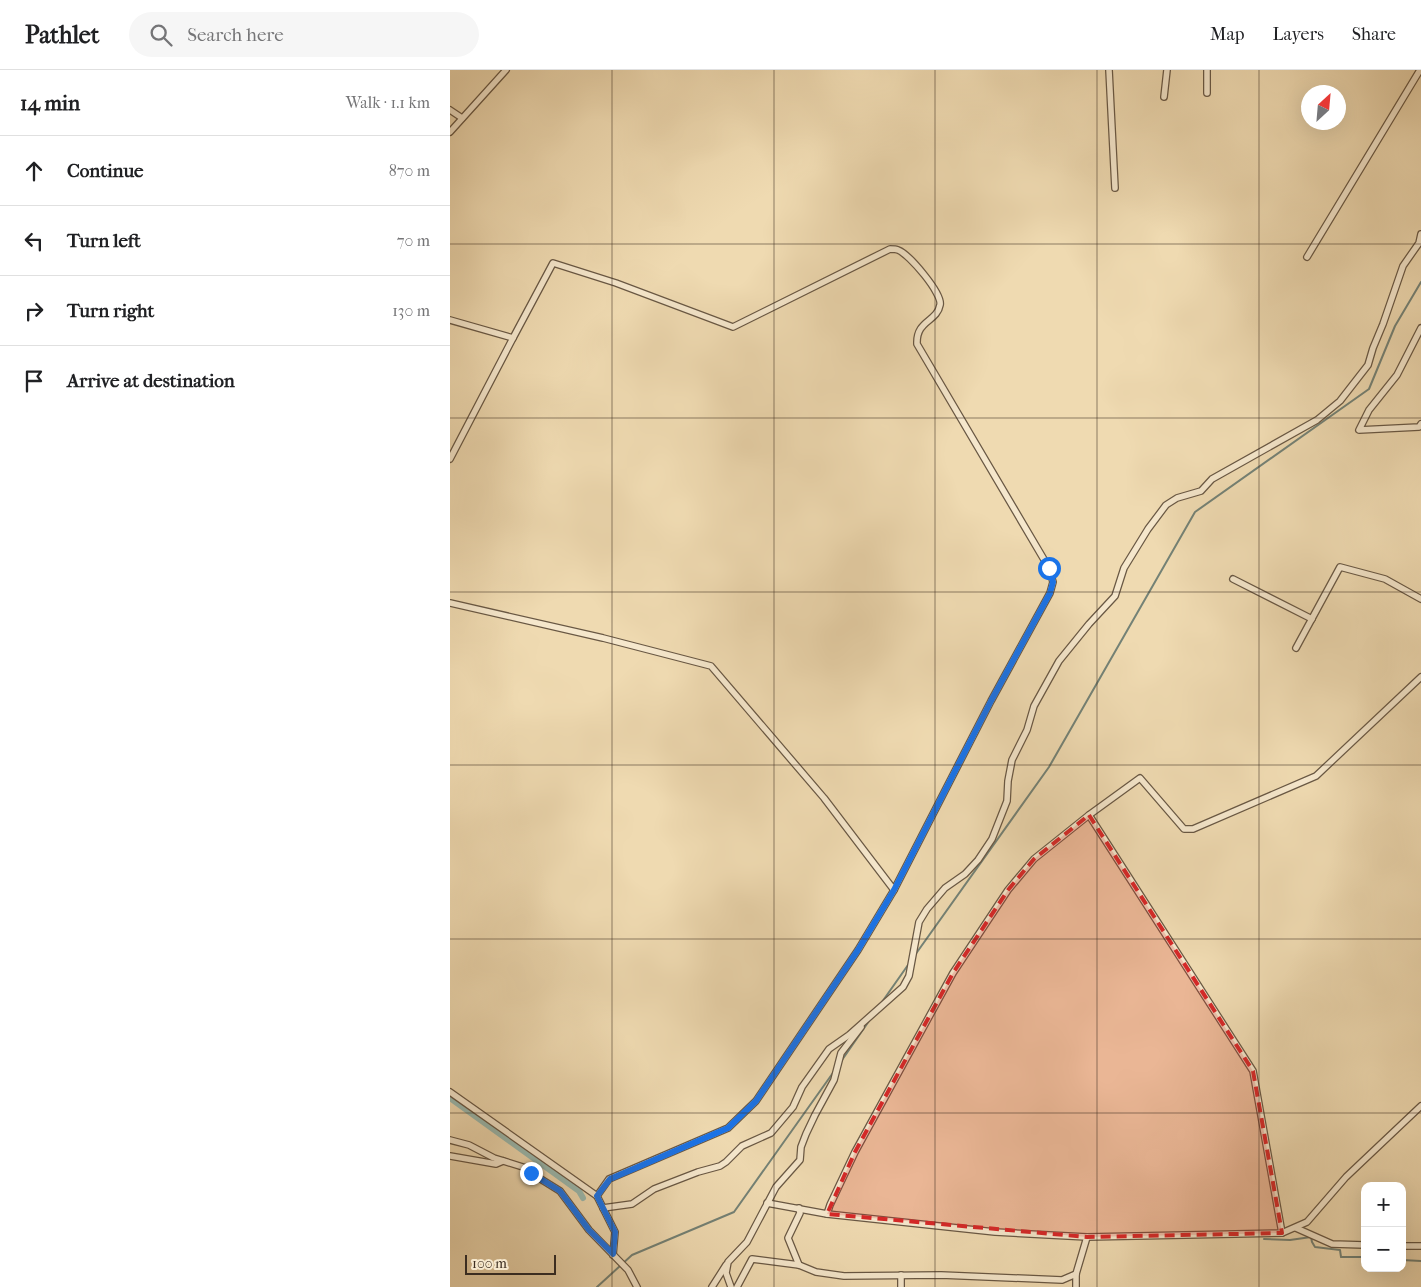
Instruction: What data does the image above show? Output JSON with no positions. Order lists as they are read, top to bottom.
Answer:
{
  "scale_bar": "100 m",
  "north": "top right",
  "page": {
    "header": "Pathlet",
    "search": "Search here",
    "nav": ["Map", "Layers", "Share"],
    "heading": ["14 min", "Walk · 1.1 km"],
    "list": [
      ["Continue", "870 m"],
      ["Turn left", "70 m"],
      ["Turn right", "130 m"],
      "Arrive at destination"
    ],
    "map_buttons": ["+", "−"],
    "scale": "100 m"
  }
}
